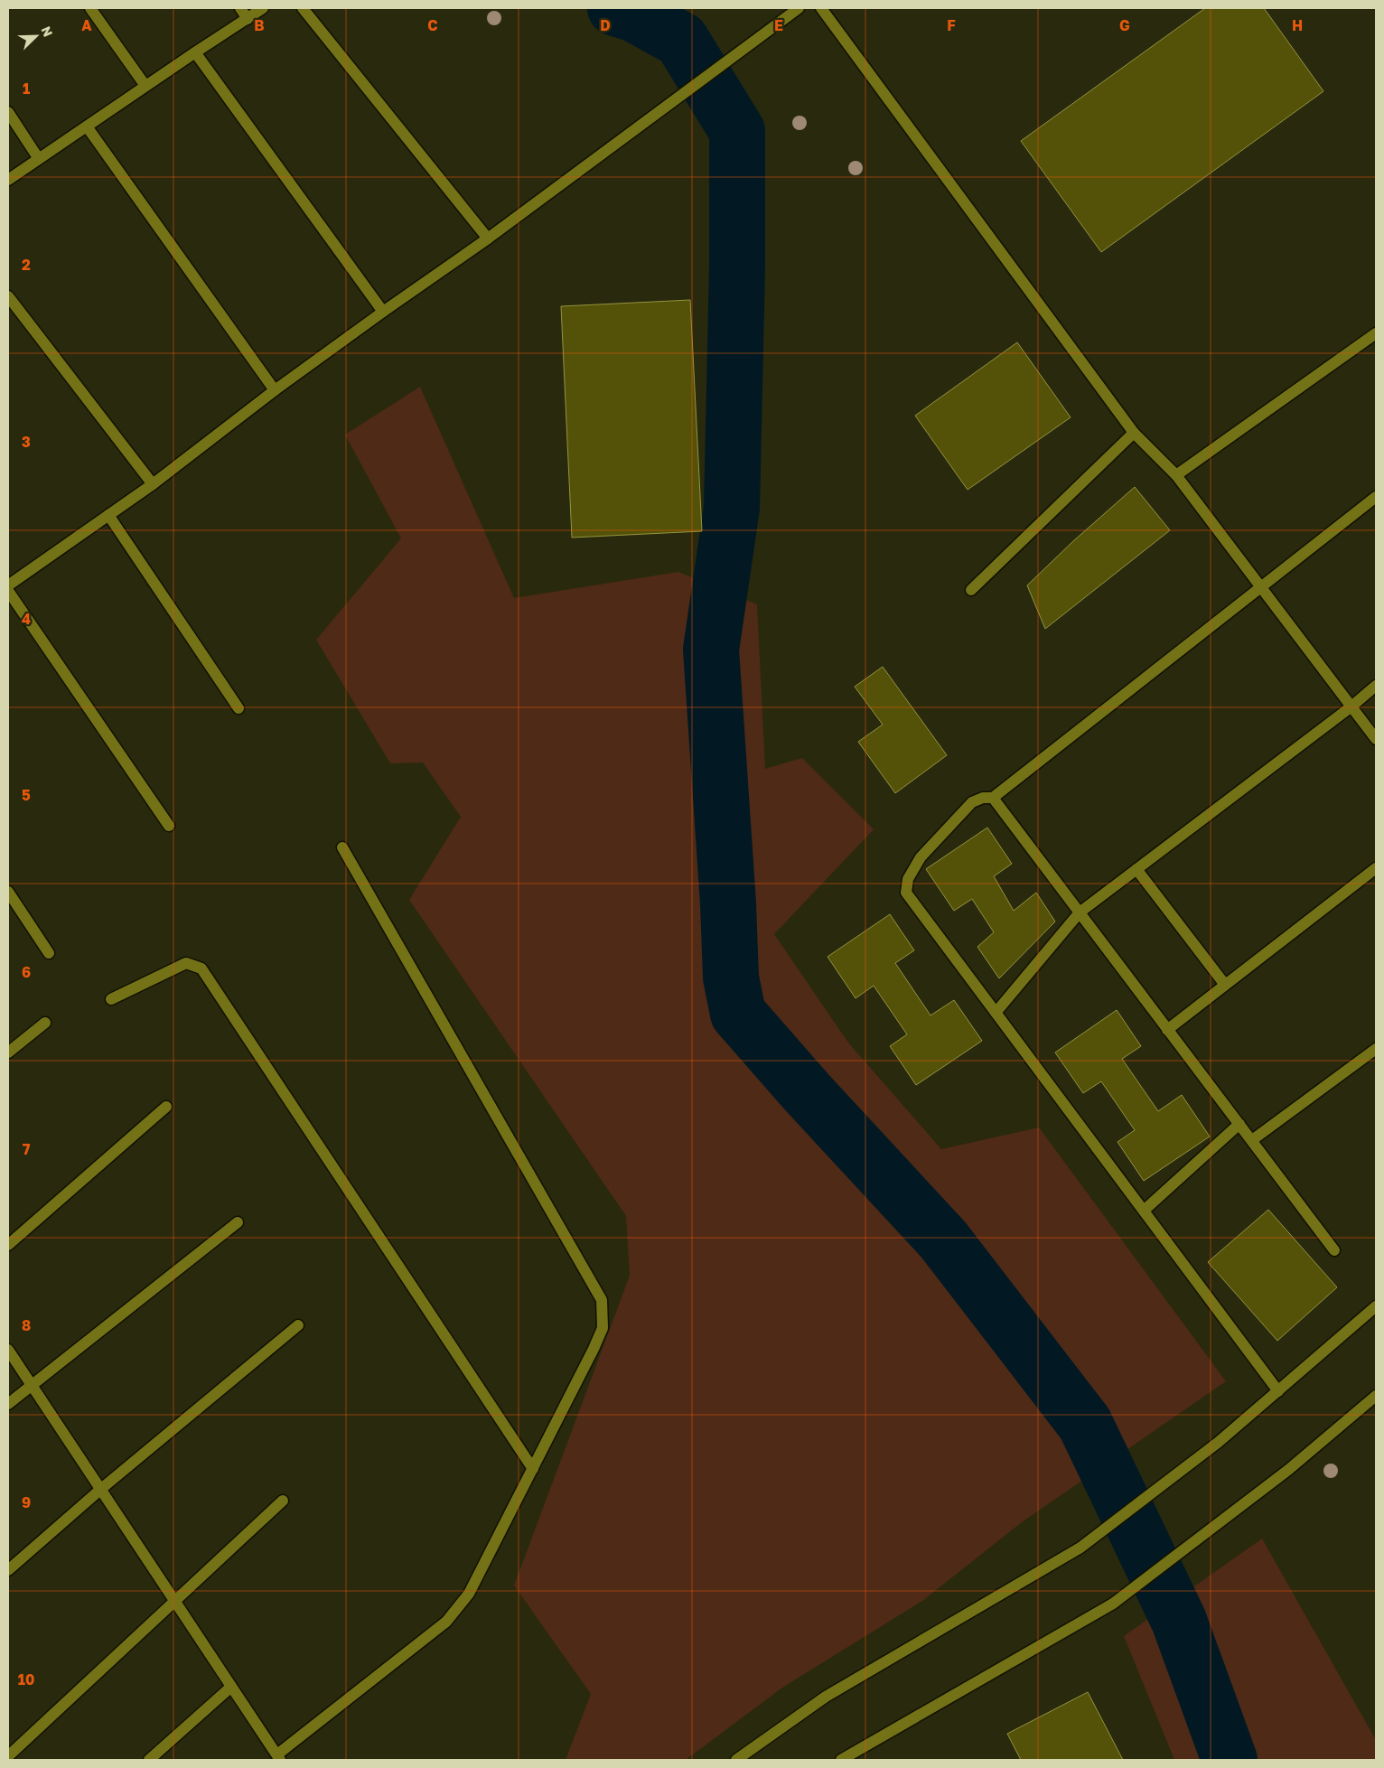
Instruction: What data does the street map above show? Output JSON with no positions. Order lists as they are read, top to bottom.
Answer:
{
  "north": "top right",
  "grid": {
    "columns": [
      "A",
      "B",
      "C",
      "D",
      "E",
      "F",
      "G",
      "H"
    ],
    "rows": [
      "1",
      "2",
      "3",
      "4",
      "5",
      "6",
      "7",
      "8",
      "9",
      "10"
    ]
  }
}
